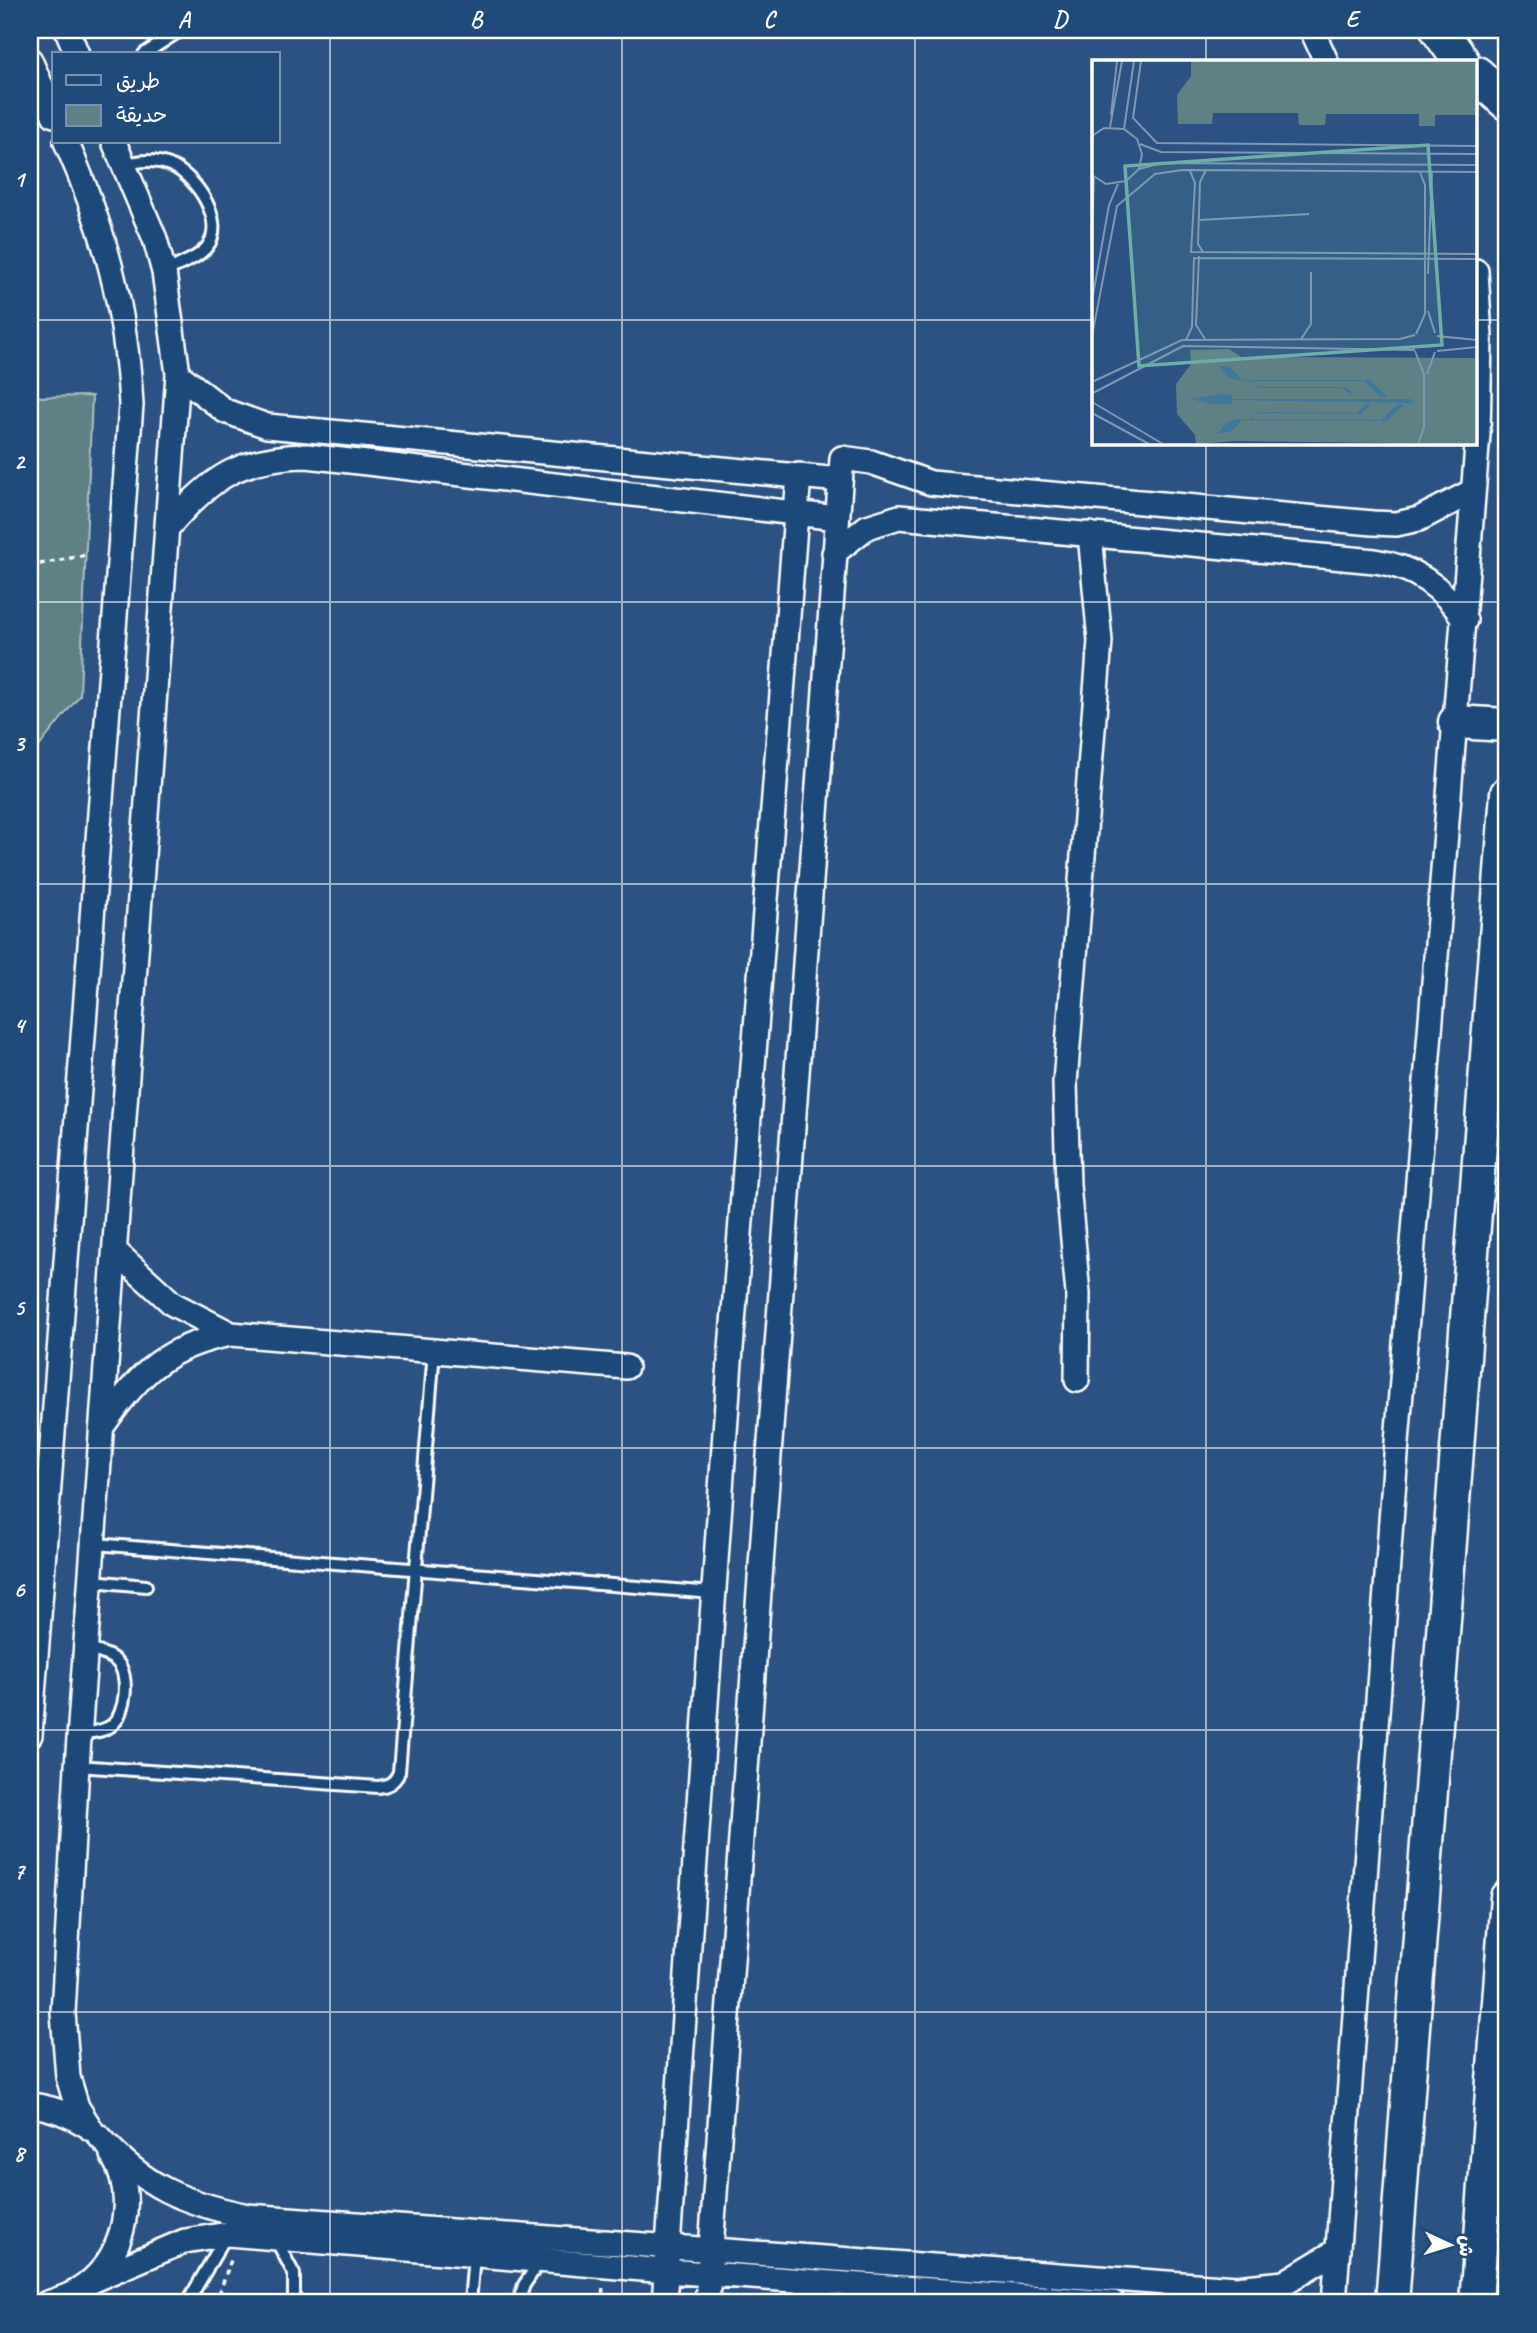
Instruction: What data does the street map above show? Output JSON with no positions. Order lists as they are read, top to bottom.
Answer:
{
  "legend": ["طريق", "حديقة"],
  "north": "right",
  "grid": {
    "columns": [
      "A",
      "B",
      "C",
      "D",
      "E"
    ],
    "rows": [
      "1",
      "2",
      "3",
      "4",
      "5",
      "6",
      "7",
      "8"
    ]
  }
}
